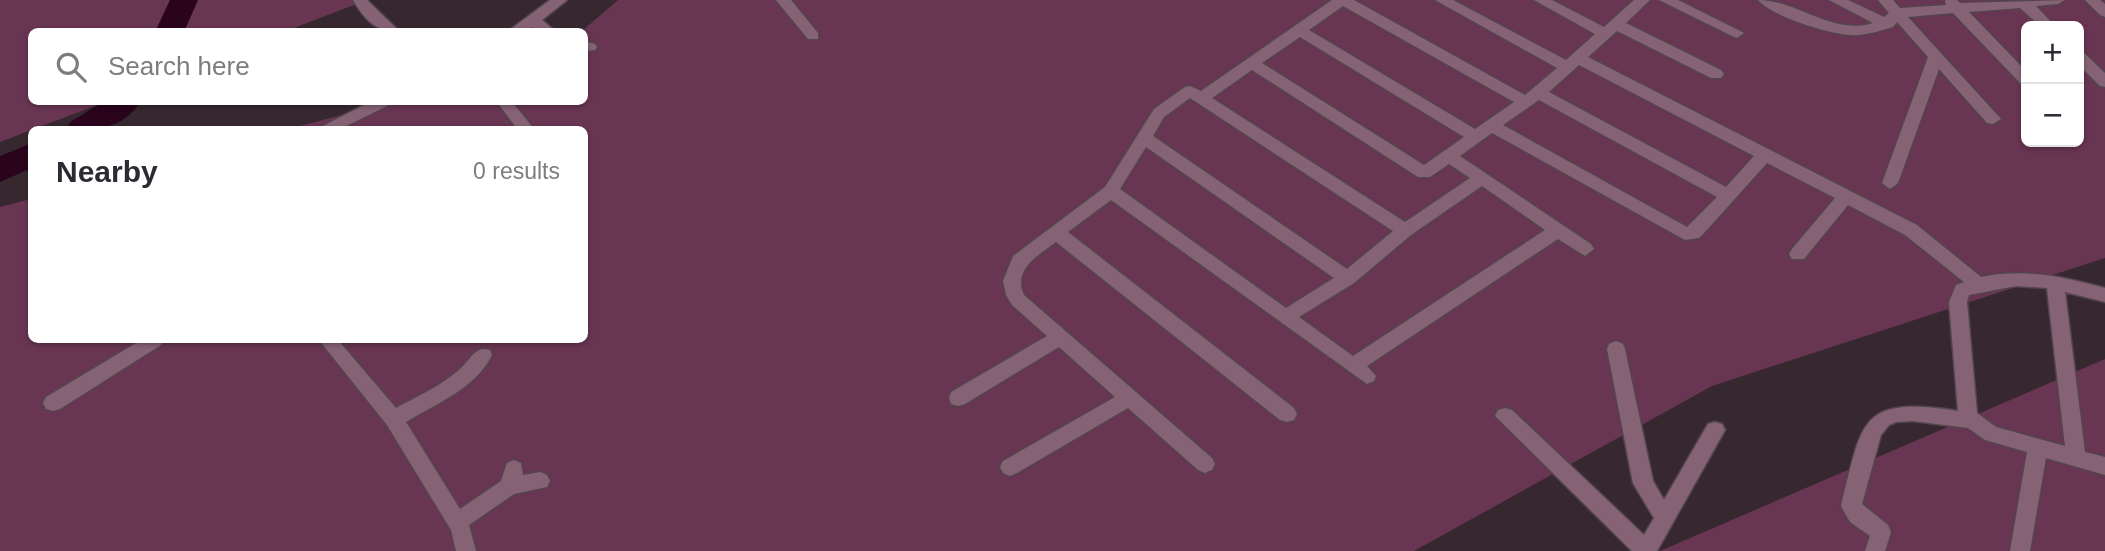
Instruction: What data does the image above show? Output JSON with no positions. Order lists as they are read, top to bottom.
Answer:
{
  "page": {
    "map_buttons": ["+", "−"],
    "search": "Search here",
    "heading": ["Nearby", "0 results"]
  }
}
